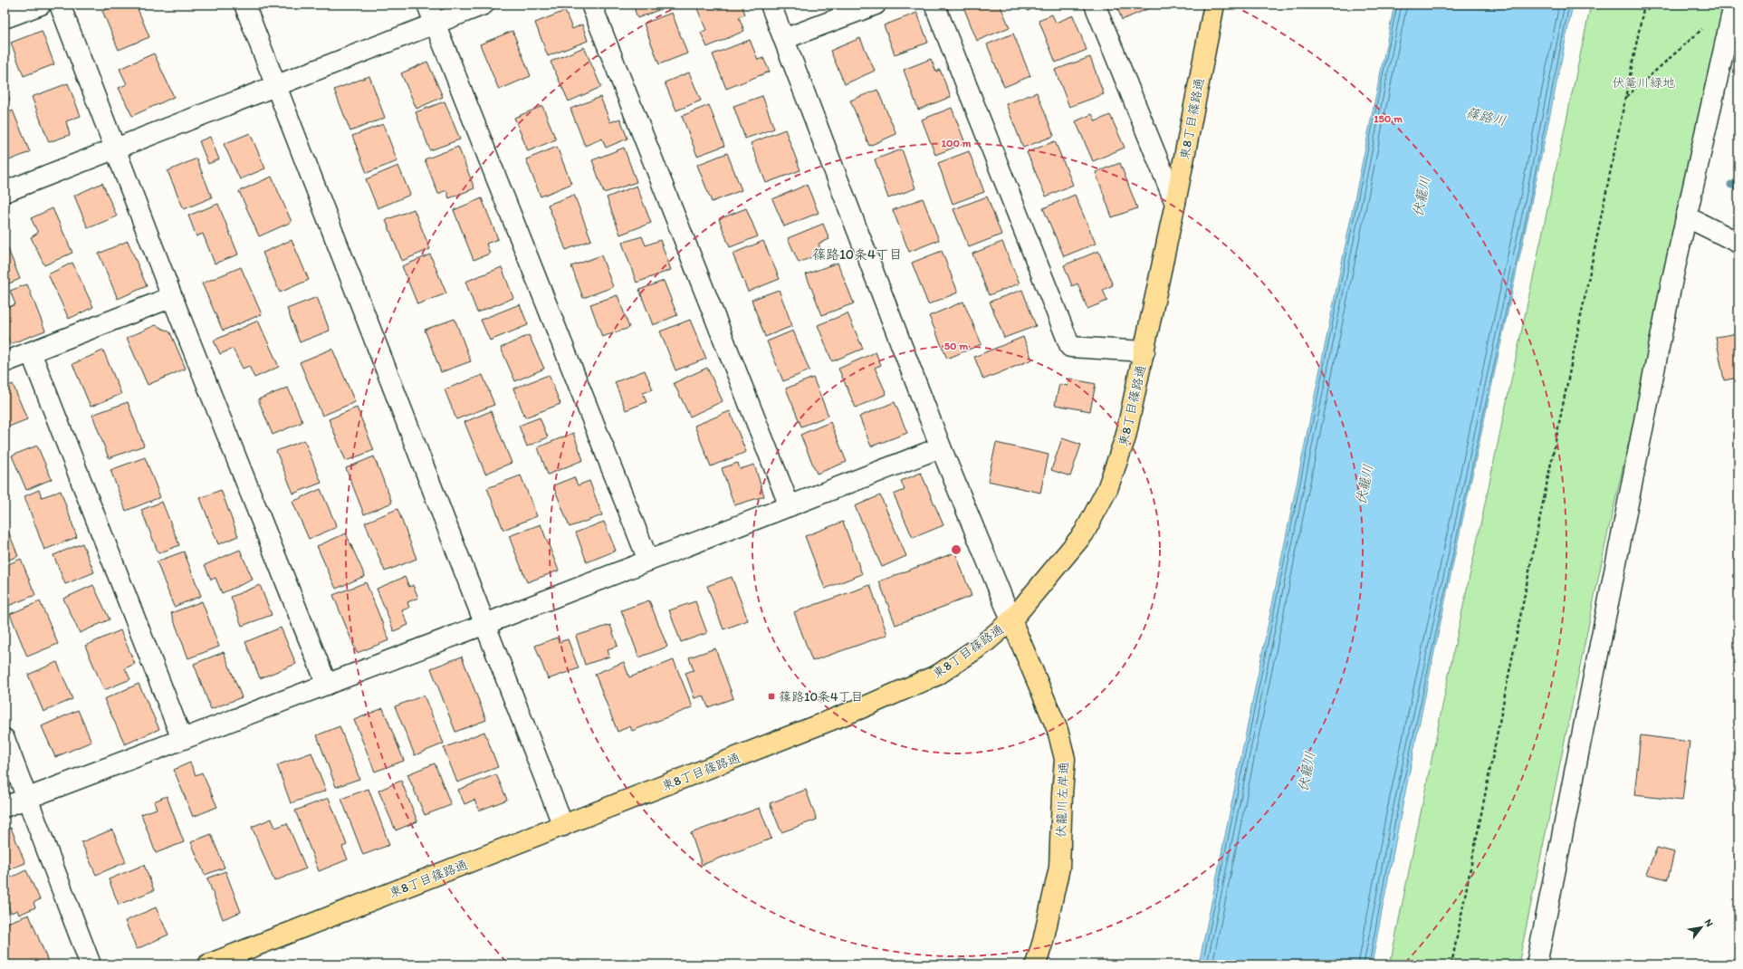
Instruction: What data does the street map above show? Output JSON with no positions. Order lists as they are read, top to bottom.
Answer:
{
  "streets": {
    "main road": ["東8丁目篠路通", "伏籠川左岸通"]
  },
  "crossings": [
    ["東8丁目篠路通", "伏籠川左岸通"]
  ],
  "districts": ["篠路10条4丁目"],
  "water": ["篠路川", "伏籠川"],
  "parks": ["伏篭川緑地"],
  "places": {
    "transit": ["篠路10条4丁目"]
  },
  "north": "top right",
  "rings": ["150 m", "100 m", "50 m"]
}
